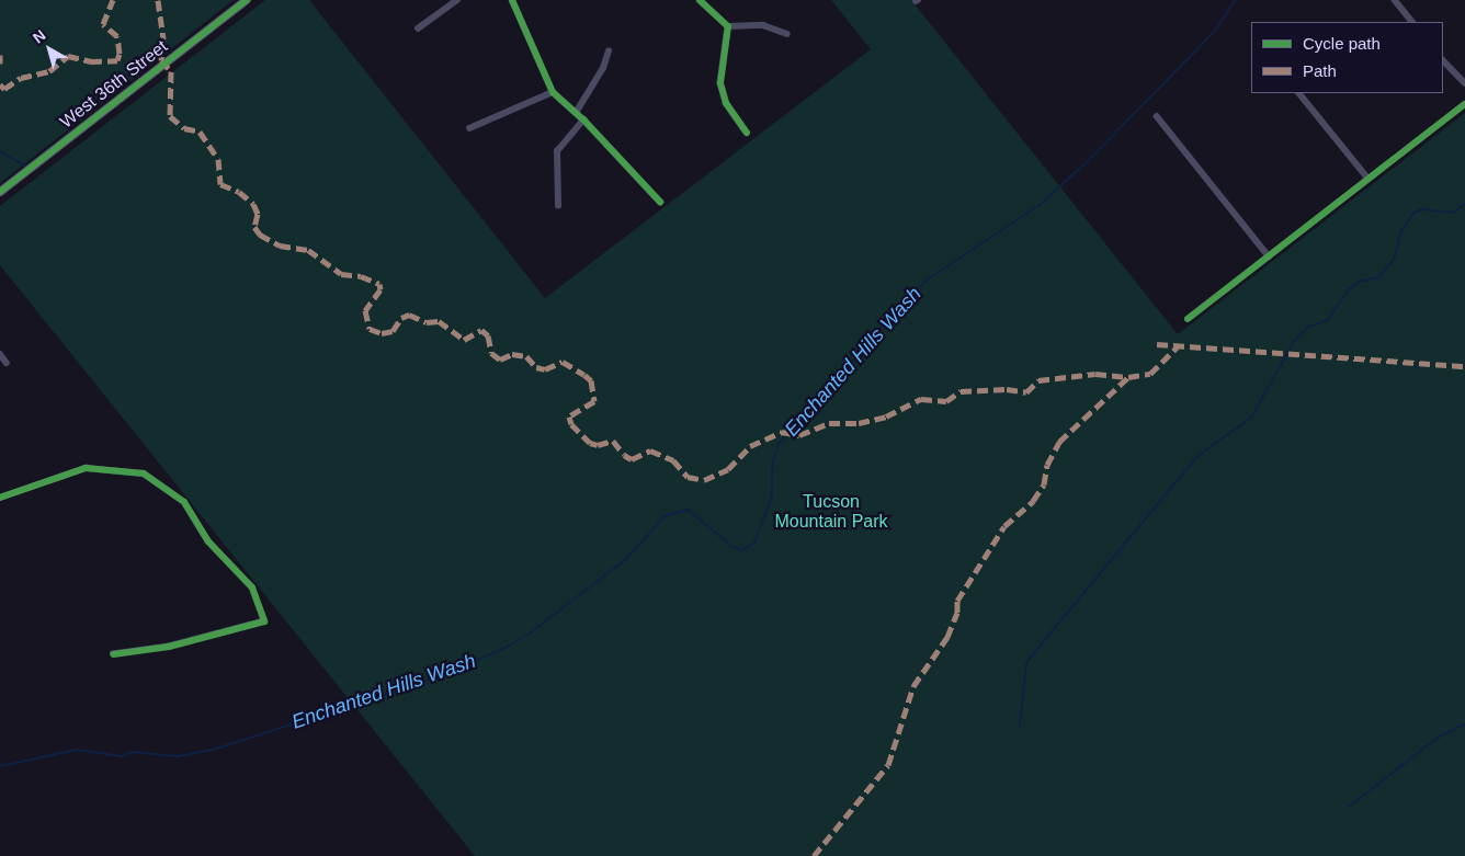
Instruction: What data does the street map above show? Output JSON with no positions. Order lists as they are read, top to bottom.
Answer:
{
  "streets": {
    "street": ["West 36th Street"]
  },
  "water": ["Enchanted Hills Wash"],
  "parks": ["Tucson Mountain Park"],
  "legend": ["Cycle path", "Path"],
  "north": "top left"
}
